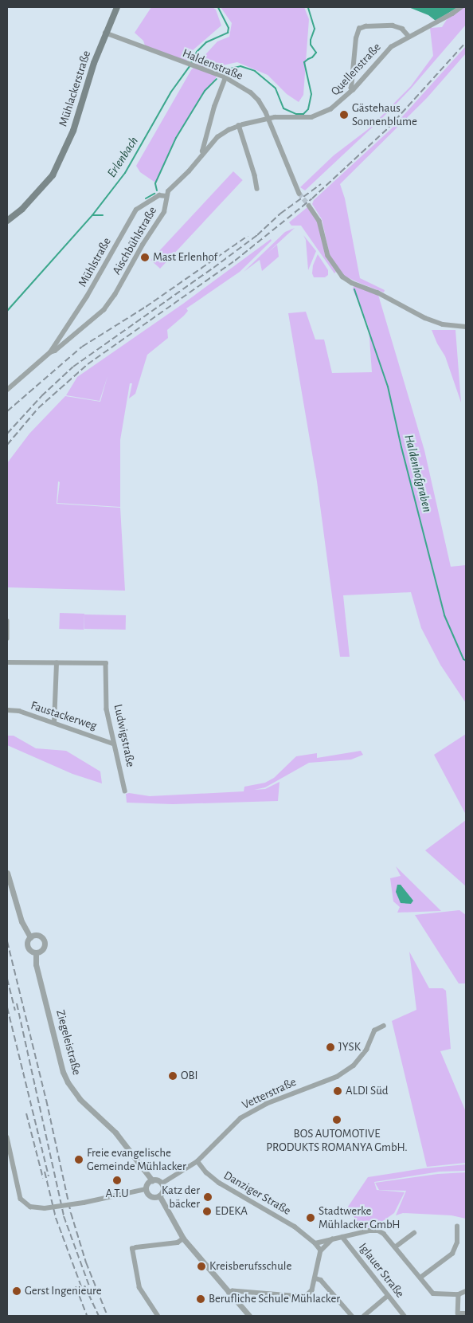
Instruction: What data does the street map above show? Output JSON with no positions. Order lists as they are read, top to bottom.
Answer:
{
  "streets": {
    "main road": ["Mühlackerstraße"],
    "street": [
      "Haldenstraße",
      "Quellenstraße",
      "Aischbühlstraße",
      "Mühlstraße",
      "Faustackerweg",
      "Ludwigstraße",
      "Ziegeleistraße",
      "Vetterstraße",
      "Danziger Straße",
      "Iglauer Straße"
    ]
  },
  "crossings": [
    ["Haldenstraße", "Quellenstraße"],
    ["Haldenstraße", "Mühlackerstraße"],
    ["Haldenstraße", "Aischbühlstraße"],
    ["Quellenstraße", "Aischbühlstraße"],
    ["Aischbühlstraße", "Mühlstraße"],
    ["Faustackerweg", "Ludwigstraße"],
    ["Ziegeleistraße", "Vetterstraße"],
    ["Vetterstraße", "Danziger Straße"]
  ],
  "water": ["Erlenbach", "Haldenhofgraben"],
  "places": [
    "Gästehaus Sonnenblume",
    "Mast Erlenhof",
    "JYSK",
    "OBI",
    "ALDI Süd",
    "BOS AUTOMOTIVE PRODUKTS ROMANYA GmbH.",
    "Freie evangelische Gemeinde Mühlacker",
    "A.T.U",
    "Katz der bäcker",
    "EDEKA",
    "Stadtwerke Mühlacker GmbH",
    "Kreisberufsschule",
    "Gerst Ingenieure",
    "Berufliche Schule Mühlacker"
  ]
}
